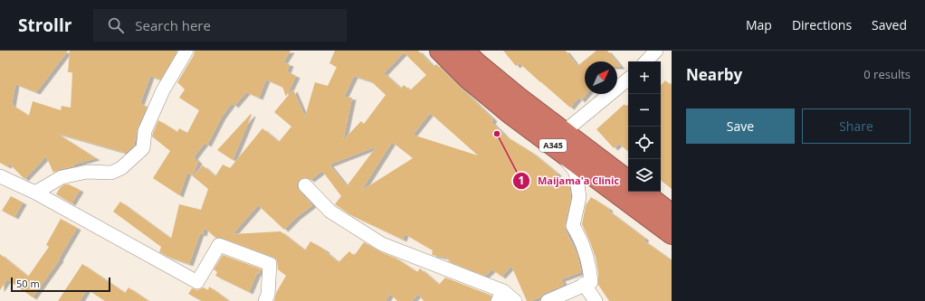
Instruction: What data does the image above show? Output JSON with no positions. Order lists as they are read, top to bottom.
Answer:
{
  "streets": {
    "highway": ["A345"]
  },
  "places": ["Maijama'a Clinic"],
  "scale_bar": "50 m",
  "north": "top right",
  "page": {
    "header": "Strollr",
    "search": "Search here",
    "nav": ["Map", "Directions", "Saved"],
    "heading": ["Nearby", "0 results"],
    "map_buttons": ["+", "−"],
    "buttons": ["Save", "Share"],
    "scale": "50 m"
  }
}
